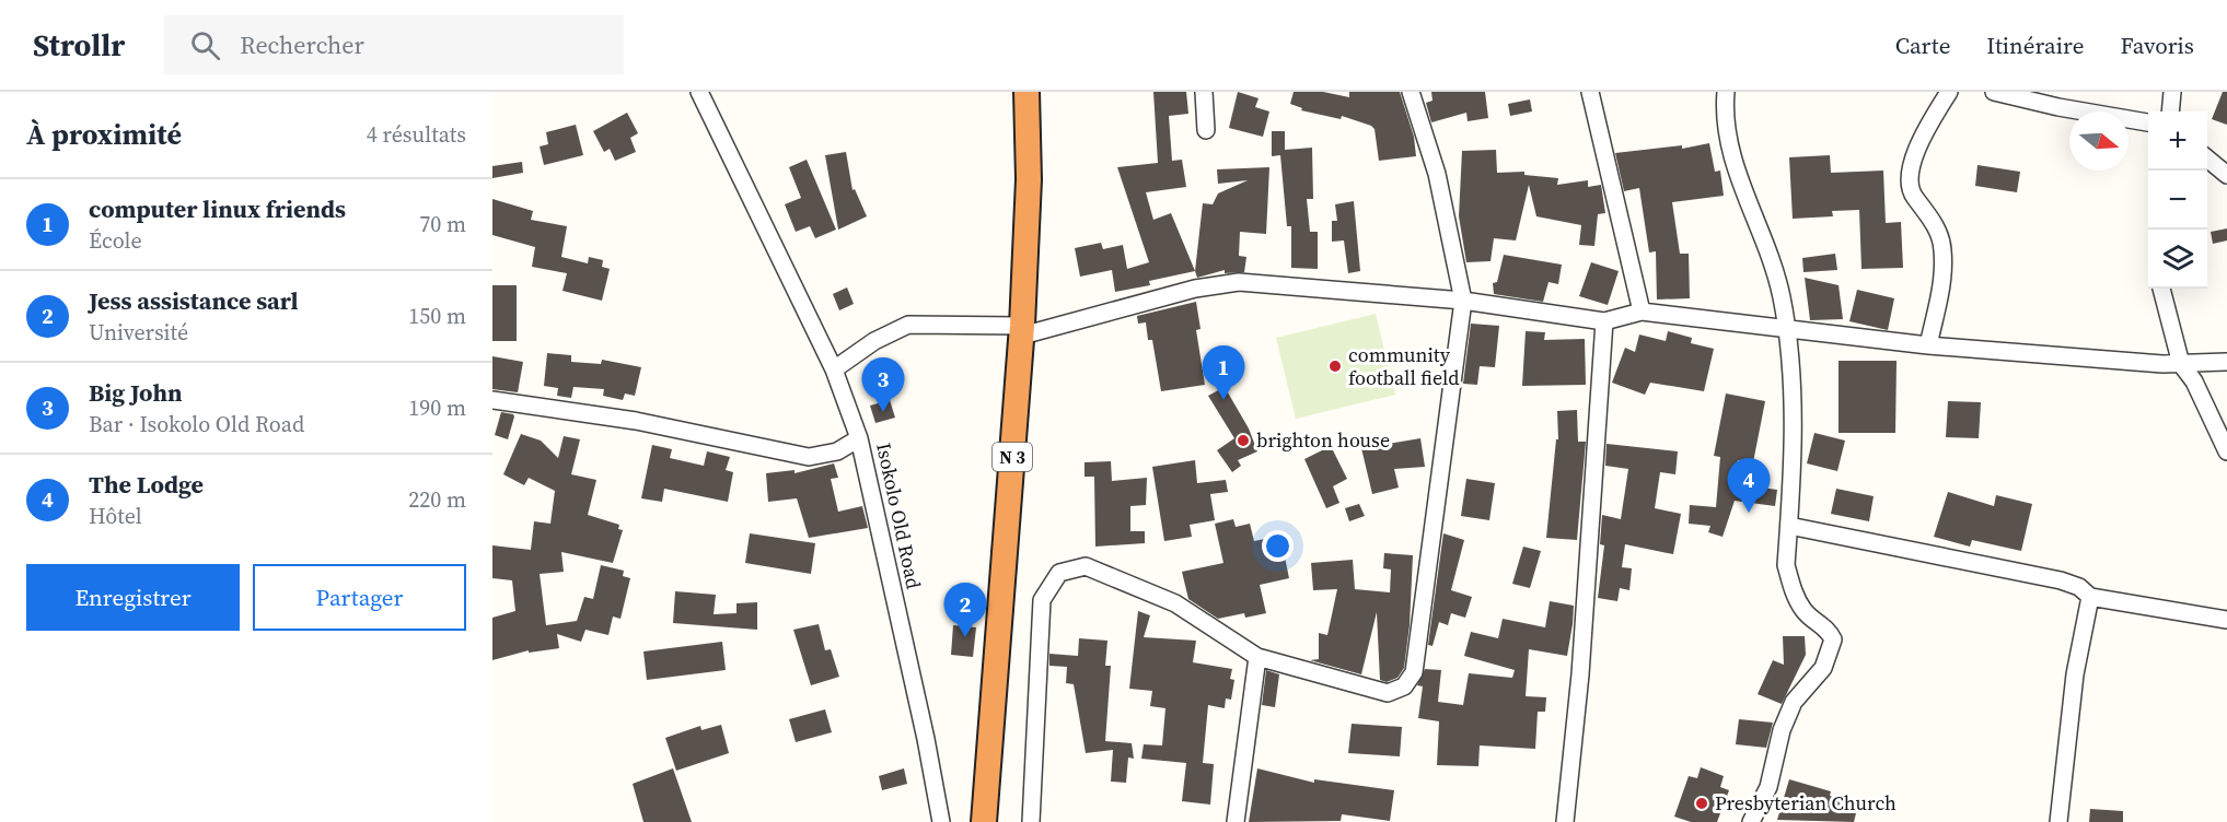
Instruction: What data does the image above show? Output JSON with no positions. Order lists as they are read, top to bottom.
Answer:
{
  "streets": {
    "highway": ["N 3"],
    "street": ["Isokolo Old Road"]
  },
  "places": ["community football field", "brighton house", "Presbyterian Church"],
  "north": "right",
  "page": {
    "header": "Strollr",
    "search": "Rechercher",
    "nav": ["Carte", "Itinéraire", "Favoris"],
    "heading": ["À proximité", "4 résultats"],
    "map_buttons": ["+", "−"],
    "list": [
      {
        "mark": "1",
        "name": "computer linux friends",
        "note": "École",
        "value": "70 m"
      },
      {
        "mark": "2",
        "name": "Jess assistance sarl",
        "note": "Université",
        "value": "150 m"
      },
      {
        "mark": "3",
        "name": "Big John",
        "note": "Bar · Isokolo Old Road",
        "value": "190 m"
      },
      {
        "mark": "4",
        "name": "The Lodge",
        "note": "Hôtel",
        "value": "220 m"
      }
    ],
    "pins": [
      "1",
      "3",
      "4",
      "2"
    ],
    "buttons": ["Enregistrer", "Partager"]
  }
}
